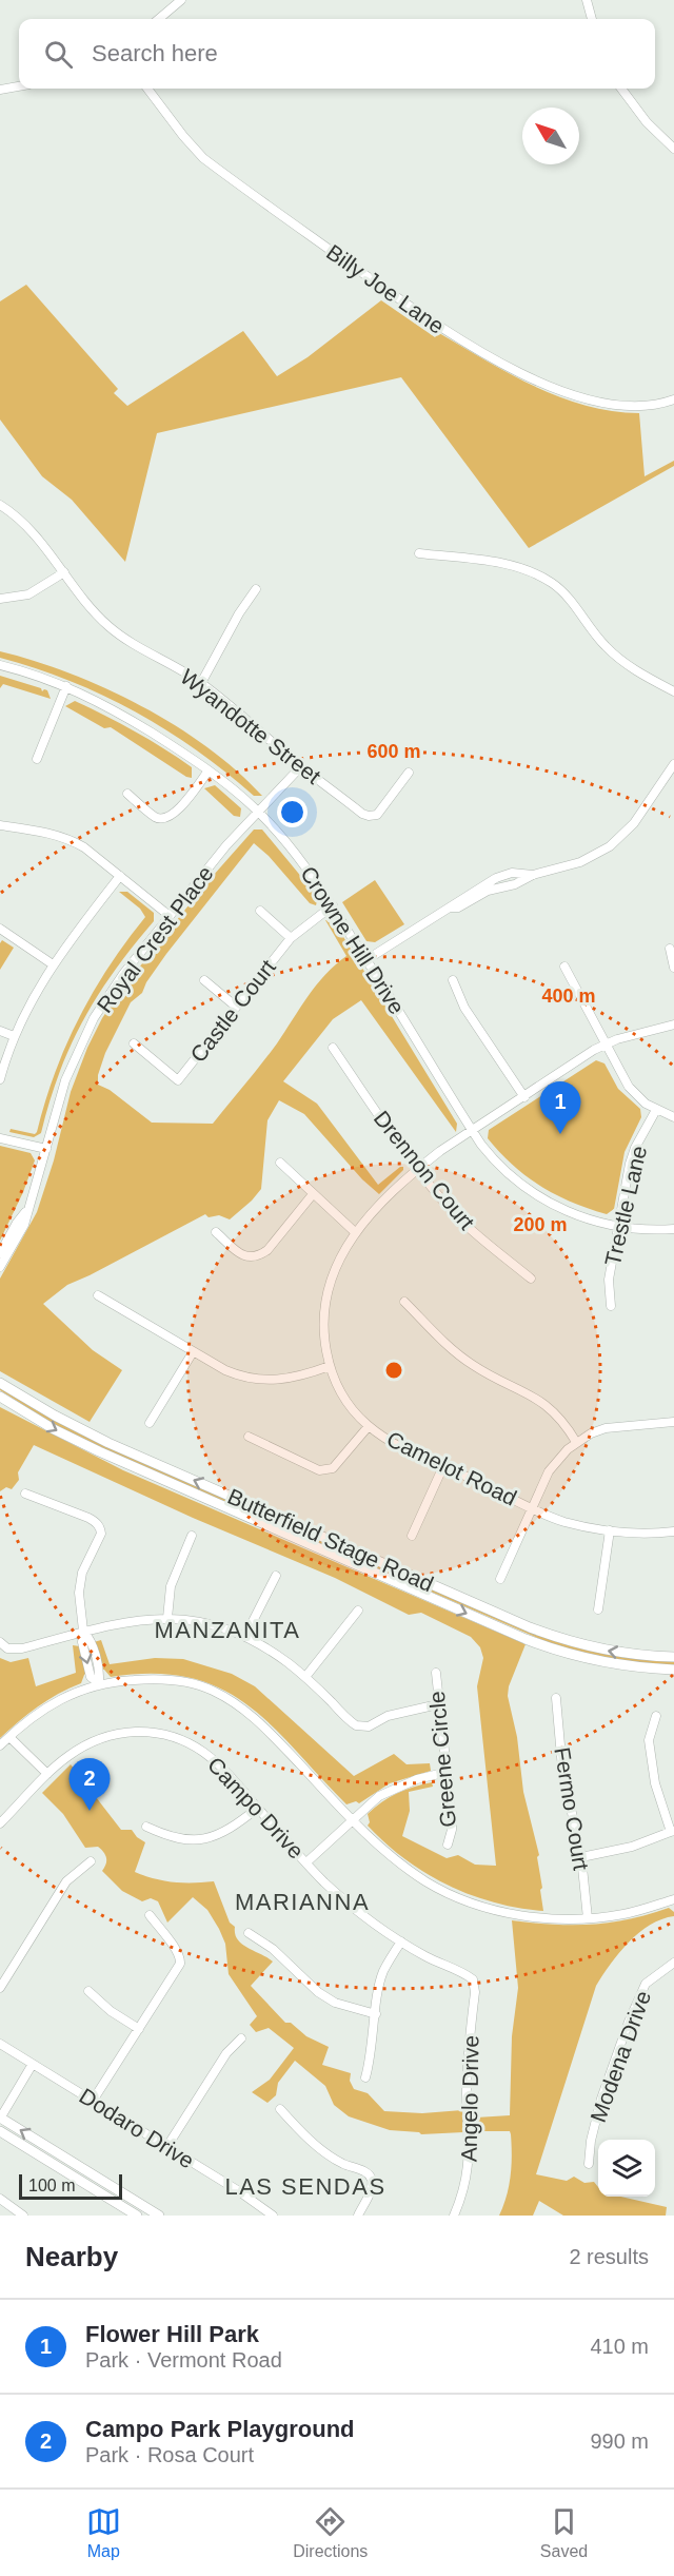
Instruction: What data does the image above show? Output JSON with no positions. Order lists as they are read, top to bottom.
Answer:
{
  "streets": {
    "main road": ["Butterfield Stage Road"],
    "street": [
      "Billy Joe Lane",
      "Wyandotte Street",
      "Royal Crest Place",
      "Crowne Hill Drive",
      "Castle Court",
      "Drennon Court",
      "Trestle Lane",
      "Camelot Road",
      "Greene Circle",
      "Campo Drive",
      "Fermo Court",
      "Modena Drive",
      "Angelo Drive",
      "Dodaro Drive"
    ]
  },
  "crossings": [
    ["Wyandotte Street", "Royal Crest Place"],
    ["Royal Crest Place", "Crowne Hill Drive"],
    ["Crowne Hill Drive", "Castle Court"],
    ["Crowne Hill Drive", "Trestle Lane"],
    ["Crowne Hill Drive", "Camelot Road"],
    ["Drennon Court", "Camelot Road"],
    ["Campo Drive", "Angelo Drive"]
  ],
  "districts": ["MANZANITA", "MARIANNA", "LAS SENDAS"],
  "scale_bar": "100 m",
  "north": "top left",
  "page": {
    "search": "Search here",
    "pins": ["1", "2"],
    "scale": "100 m",
    "heading": ["Nearby", "2 results"],
    "list": [
      {
        "mark": "1",
        "name": "Flower Hill Park",
        "note": "Park · Vermont Road",
        "value": "410 m"
      },
      {
        "mark": "2",
        "name": "Campo Park Playground",
        "note": "Park · Rosa Court",
        "value": "990 m"
      }
    ],
    "nav": ["Map", "Directions", "Saved"]
  },
  "rings": ["600 m", "400 m", "200 m"]
}
